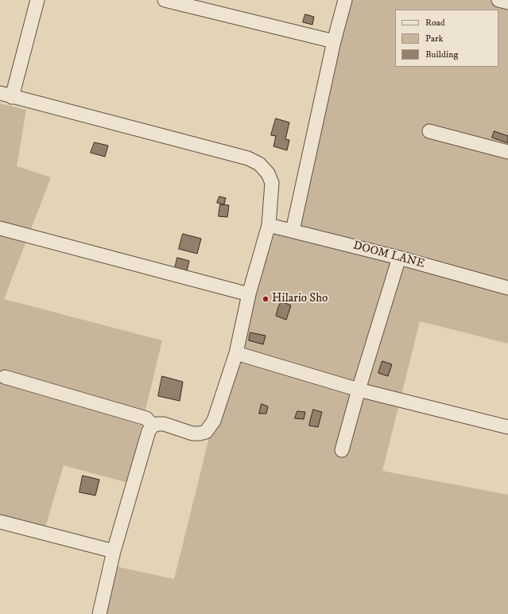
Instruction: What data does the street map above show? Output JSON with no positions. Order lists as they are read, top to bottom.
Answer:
{
  "streets": {
    "street": ["DOOM LANE"]
  },
  "places": ["Hilario Sho"],
  "legend": ["Road", "Park", "Building"]
}
